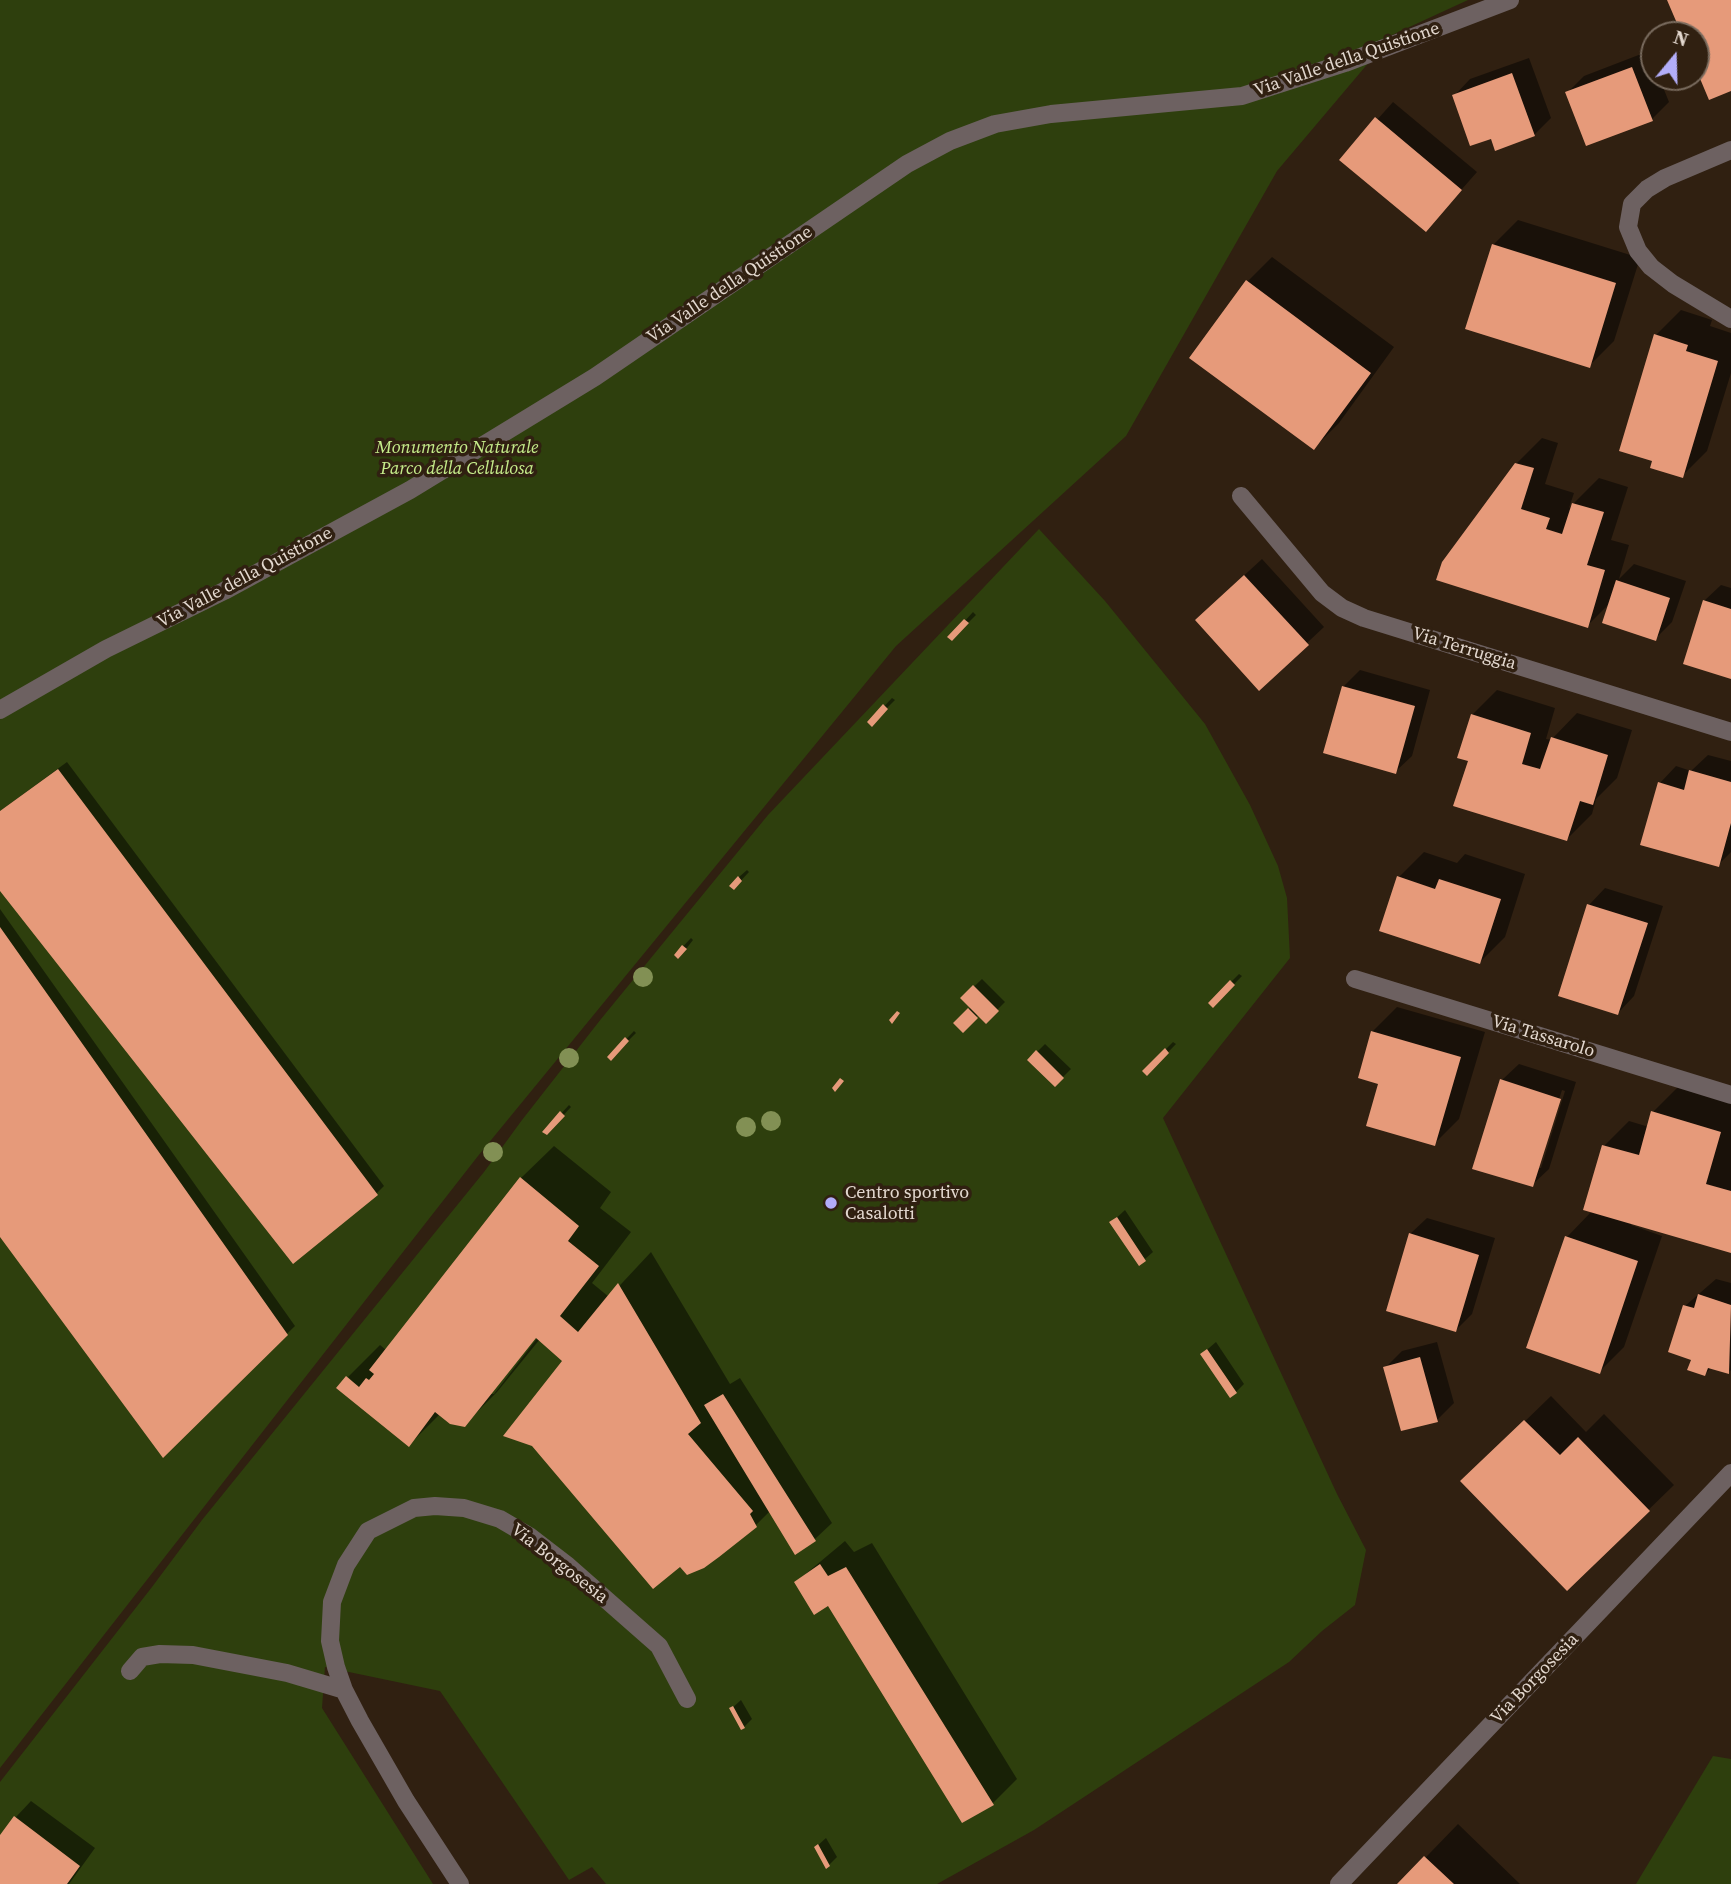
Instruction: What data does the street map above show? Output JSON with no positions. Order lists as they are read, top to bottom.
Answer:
{
  "streets": {
    "street": [
      "Via Valle della Quistione",
      "Via Terruggia",
      "Via Tassarolo",
      "Via Borgosesia"
    ]
  },
  "parks": ["Monumento Naturale Parco della Cellulosa"],
  "places": ["Centro sportivo Casalotti"],
  "north": "top"
}
